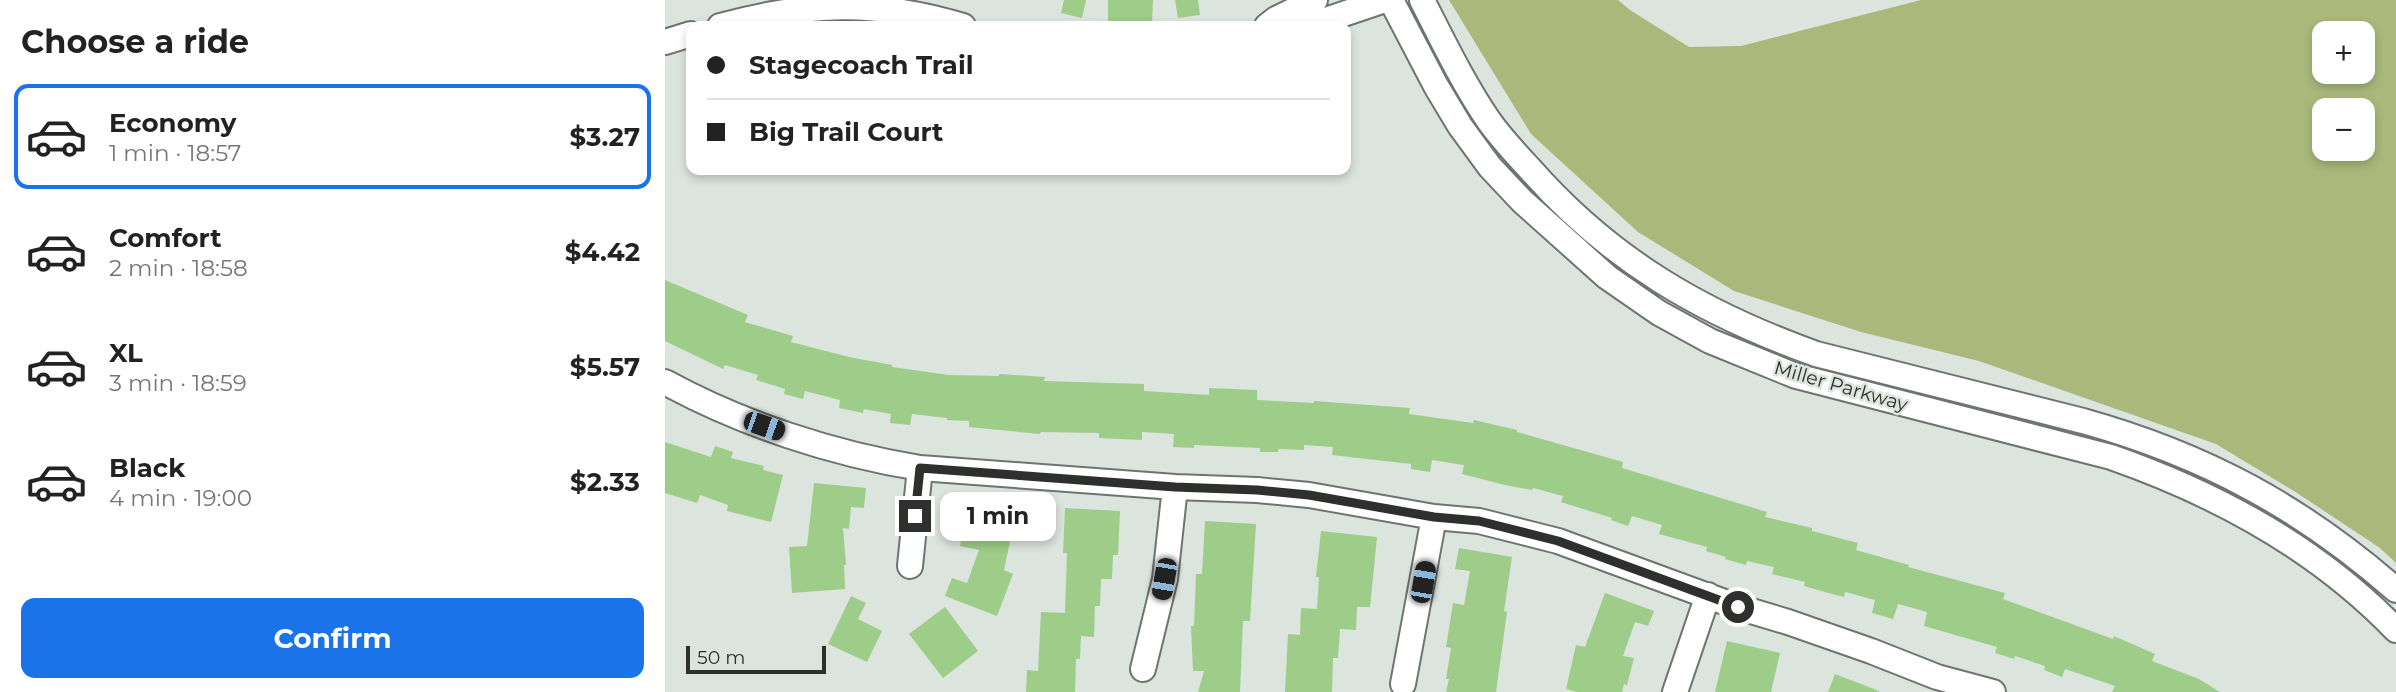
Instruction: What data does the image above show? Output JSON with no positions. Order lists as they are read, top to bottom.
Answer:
{
  "streets": {
    "street": ["Miller Parkway"]
  },
  "scale_bar": "50 m",
  "page": {
    "heading": "Choose a ride",
    "map_buttons": ["+", "−"],
    "banner": ["Stagecoach Trail", "Big Trail Court"],
    "list": [
      {
        "name": "Economy",
        "note": "1 min · 18:57",
        "value": "$3.27"
      },
      {
        "name": "Comfort",
        "note": "2 min · 18:58",
        "value": "$4.42"
      },
      {
        "name": "XL",
        "note": "3 min · 18:59",
        "value": "$5.57"
      },
      {
        "name": "Black",
        "note": "4 min · 19:00",
        "value": "$2.33"
      }
    ],
    "bubble": "1 min",
    "buttons": "Confirm",
    "scale": "50 m"
  }
}
